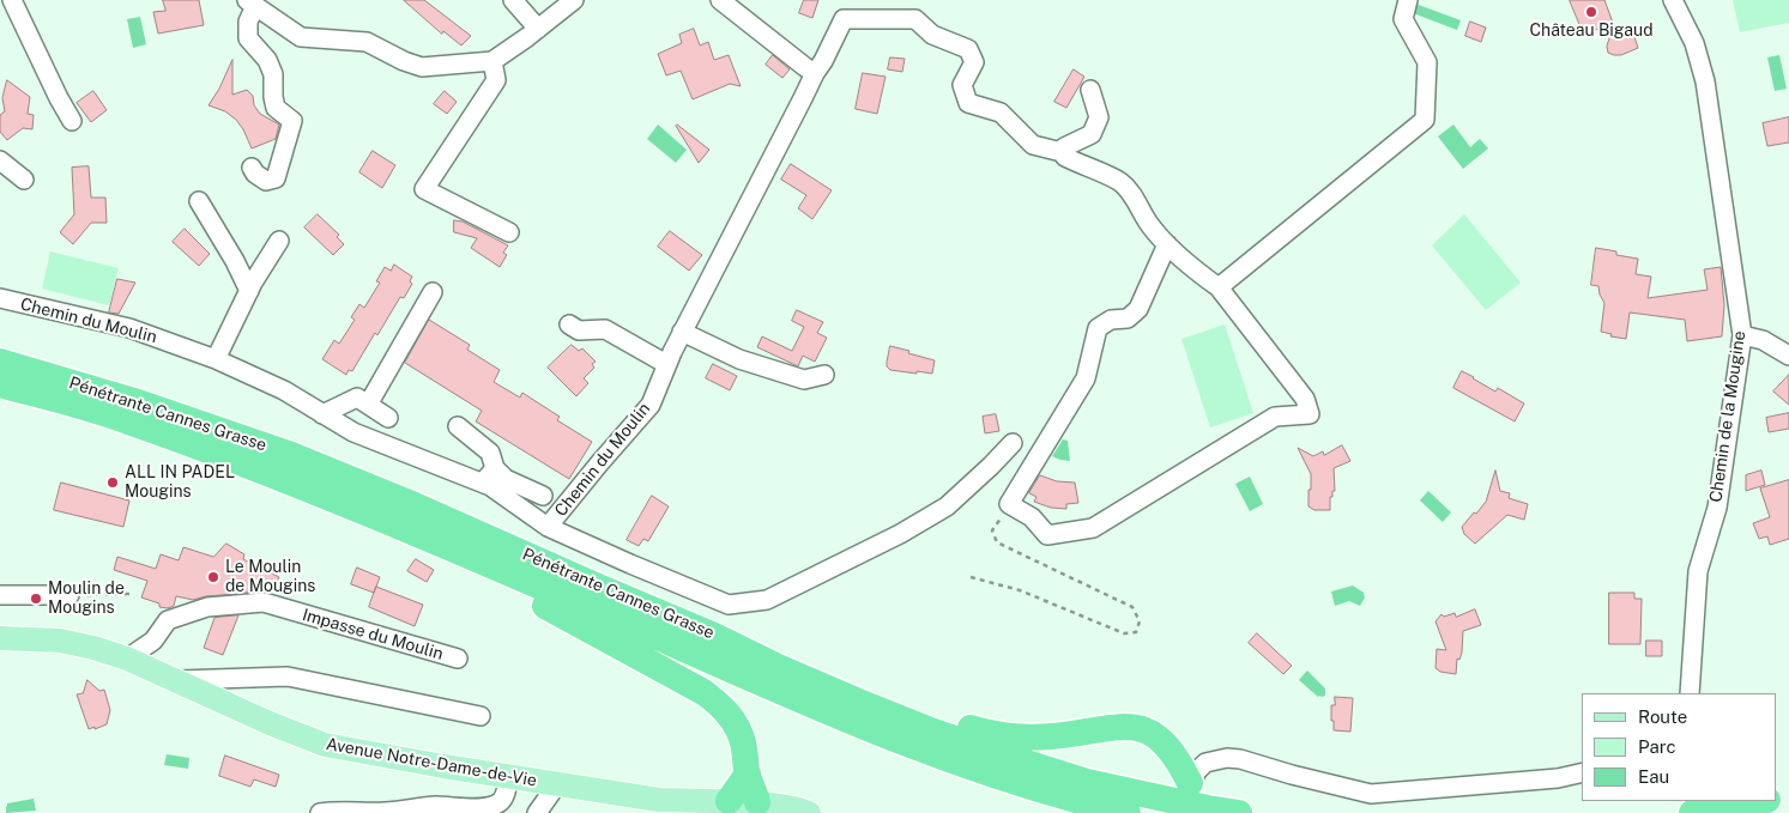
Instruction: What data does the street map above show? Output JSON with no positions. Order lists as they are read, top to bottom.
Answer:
{
  "streets": {
    "highway": ["Pénétrante Cannes Grasse"],
    "main road": ["Avenue Notre-Dame-de-Vie"],
    "street": ["Chemin du Moulin", "Chemin de la Mougine", "Impasse du Moulin"]
  },
  "crossings": [
    ["Impasse du Moulin", "Avenue Notre-Dame-de-Vie"]
  ],
  "places": [
    "Château Bigaud",
    "ALL IN PADEL Mougins",
    "Le Moulin de Mougins",
    "Moulin de Mougins"
  ],
  "legend": ["Route", "Parc", "Eau"]
}
